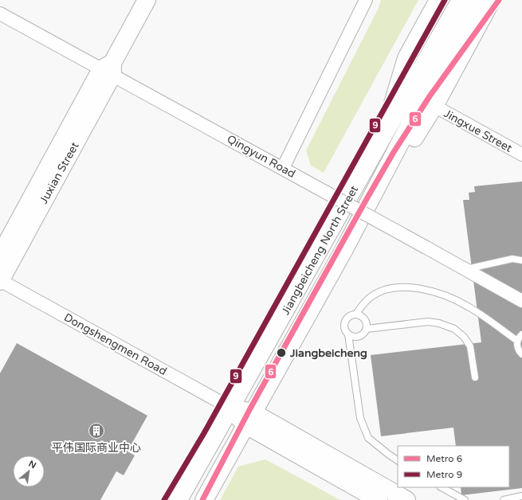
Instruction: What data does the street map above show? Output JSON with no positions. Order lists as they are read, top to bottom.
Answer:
{
  "streets": {
    "main road": ["Juxian Street", "Jiangbeicheng North Street", "Dongshengmen Road"],
    "street": ["Jingxue Street", "Qingyun Road"]
  },
  "crossings": [
    ["Qingyun Road", "Juxian Street"],
    ["Juxian Street", "Dongshengmen Road"],
    ["Jiangbeicheng North Street", "Dongshengmen Road"]
  ],
  "places": {
    "other": ["Jiangbeicheng"],
    "building": ["平伟国际商业中心"]
  },
  "lines": ["metro line 6", "metro line 9"],
  "legend": ["Metro 6", "Metro 9"],
  "north": "top right"
}
